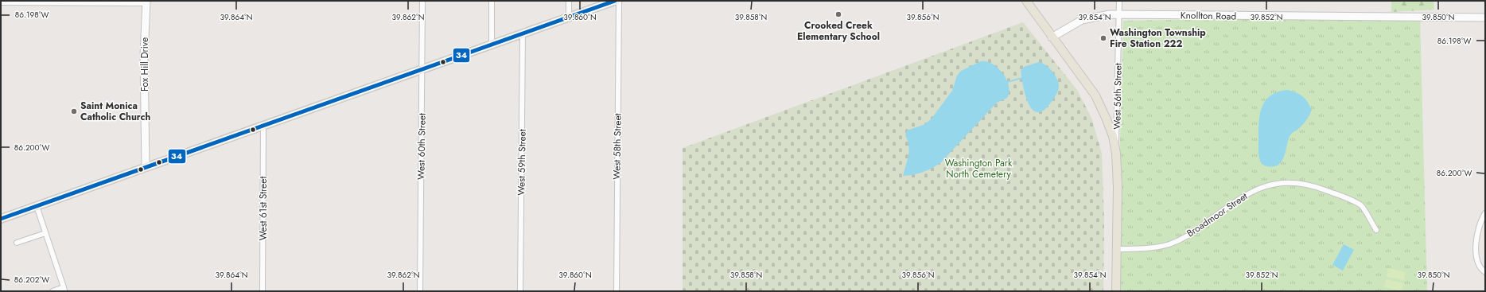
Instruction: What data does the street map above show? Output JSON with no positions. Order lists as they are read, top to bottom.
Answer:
{
  "streets": {
    "street": [
      "Knollton Road",
      "Fox Hill Drive",
      "West 56th Street",
      "West 60th Street",
      "West 58th Street",
      "West 59th Street",
      "West 61st Street",
      "Broadmoor Street"
    ]
  },
  "crossings": [
    ["Knollton Road", "West 56th Street"]
  ],
  "parks": ["Washington Park North Cemetery"],
  "places": ["Crooked Creek Elementary School", "Washington Township Fire Station 222", "Saint Monica Catholic Church"],
  "lines": ["transit line 34"],
  "coordinates": [
    "86.198°W",
    "39.856°N",
    "39.864°N",
    "39.862°N",
    "39.860°N",
    "39.858°N",
    "39.854°N",
    "39.852°N",
    "39.850°N",
    "86.200°W",
    "86.202°W"
  ]
}
